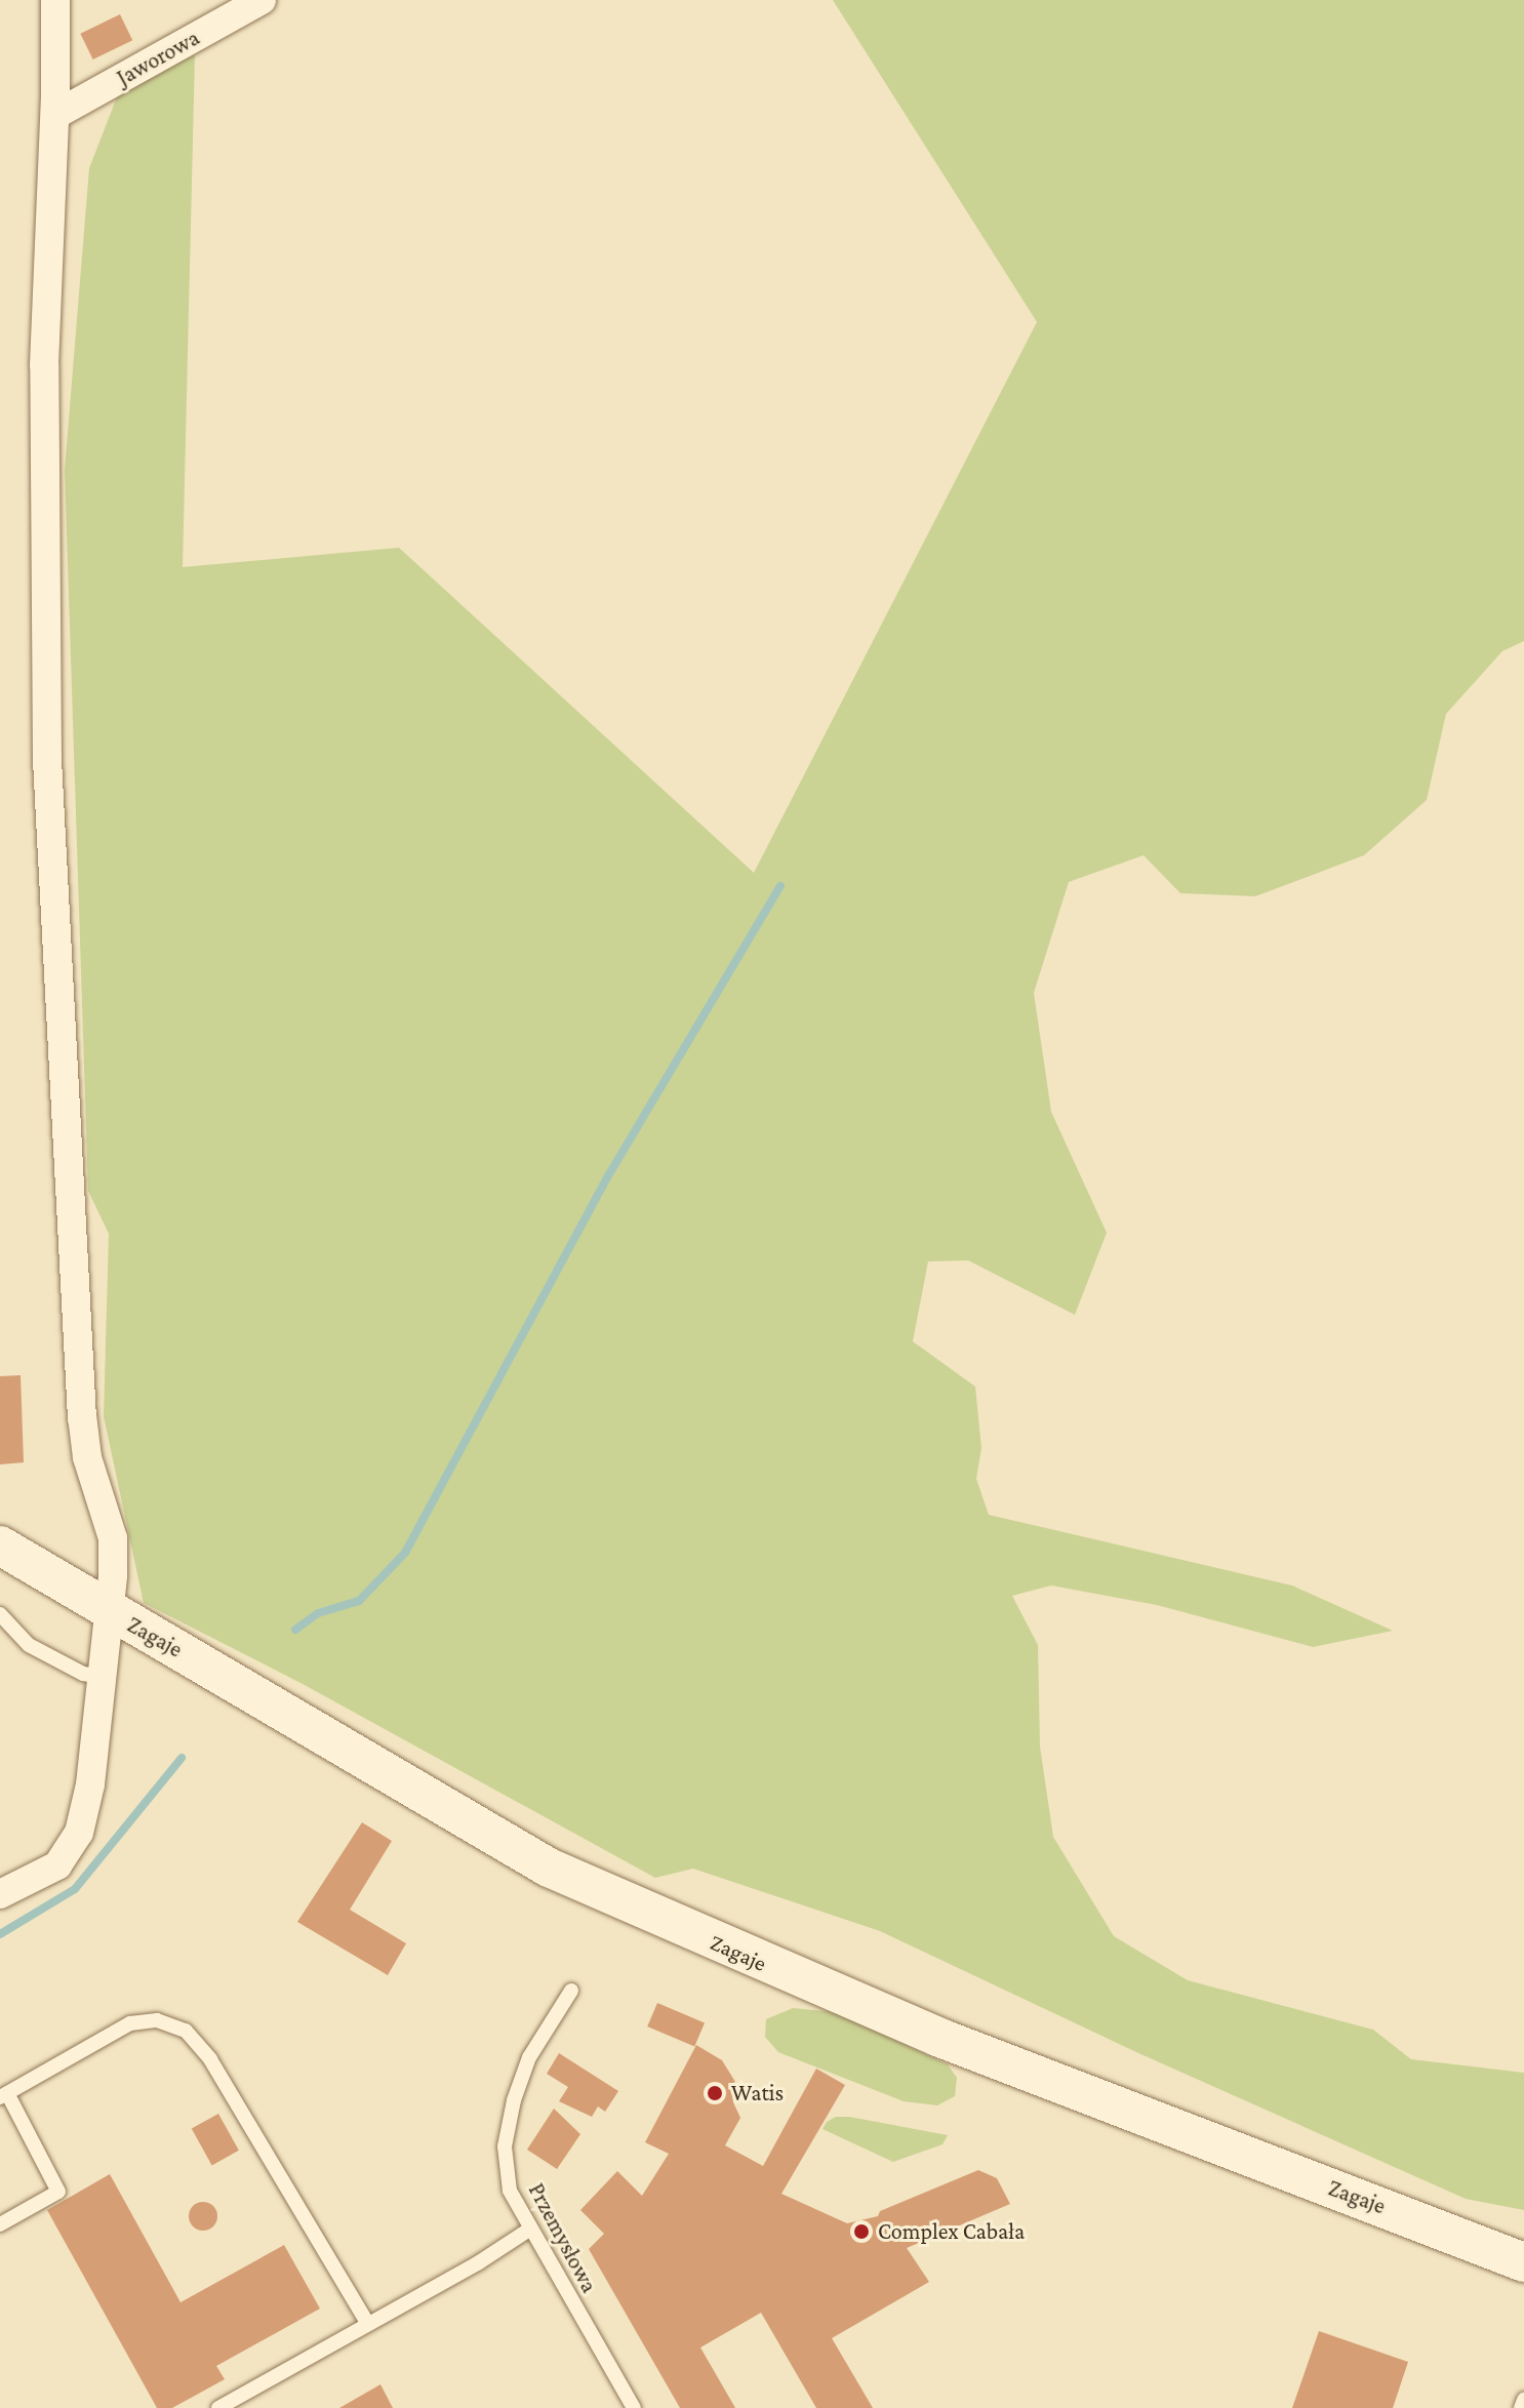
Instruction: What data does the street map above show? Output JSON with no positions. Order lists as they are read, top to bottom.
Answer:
{
  "streets": {
    "main road": ["Zagaje"],
    "street": ["Jaworowa"],
    "lane": ["Przemysłowa"]
  },
  "places": ["Watis", "Complex Cabała"]
}
